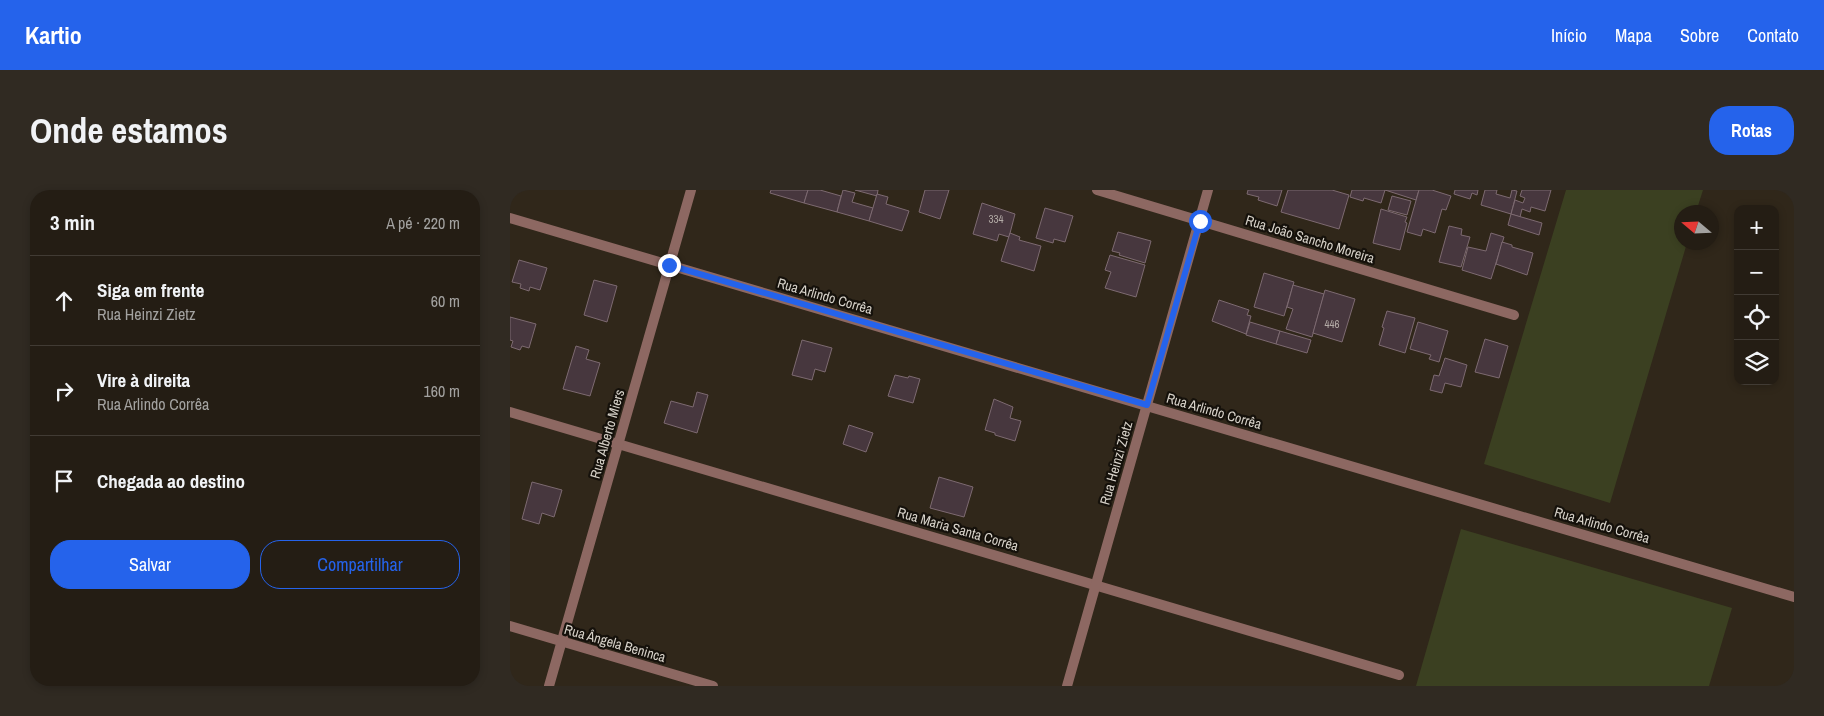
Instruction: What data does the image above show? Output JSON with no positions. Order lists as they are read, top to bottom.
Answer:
{
  "streets": {
    "street": [
      "Rua João Sancho Moreira",
      "Rua Arlindo Corrêa",
      "Rua Alberto Miers",
      "Rua Heinzi Zietz",
      "Rua Maria Santa Corrêa",
      "Rua Ângela Beninca"
    ]
  },
  "crossings": [
    ["Rua João Sancho Moreira", "Rua Heinzi Zietz"],
    ["Rua Arlindo Corrêa", "Rua Alberto Miers"],
    ["Rua Arlindo Corrêa", "Rua Heinzi Zietz"],
    ["Rua Alberto Miers", "Rua Maria Santa Corrêa"],
    ["Rua Alberto Miers", "Rua Ângela Beninca"],
    ["Rua Heinzi Zietz", "Rua Maria Santa Corrêa"]
  ],
  "house_numbers": ["334", "446"],
  "north": "left",
  "page": {
    "header": "Kartio",
    "nav": [
      "Início",
      "Mapa",
      "Sobre",
      "Contato"
    ],
    "buttons": [
      "Rotas",
      ["Salvar", "Compartilhar"]
    ],
    "title": "Onde estamos",
    "heading": ["3 min", "A pé · 220 m"],
    "map_buttons": ["+", "−"],
    "list": [
      ["Siga em frente", "Rua Heinzi Zietz", "60 m"],
      ["Vire à direita", "Rua Arlindo Corrêa", "160 m"],
      "Chegada ao destino"
    ]
  }
}
